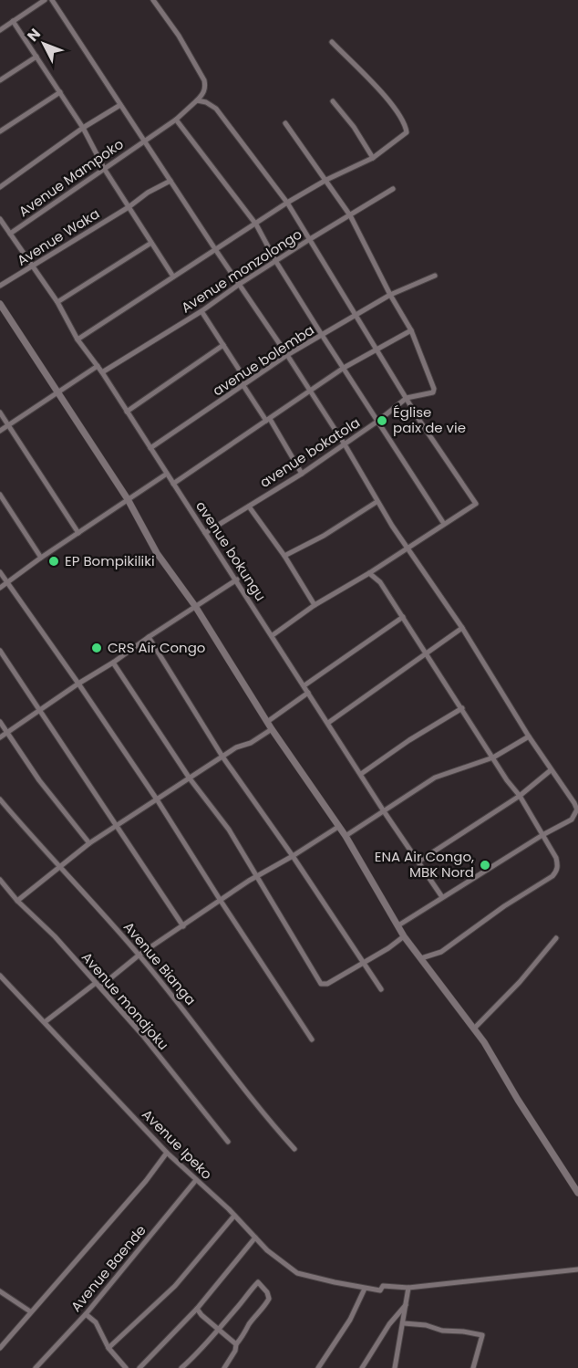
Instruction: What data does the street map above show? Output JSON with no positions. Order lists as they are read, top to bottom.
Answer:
{
  "streets": {
    "street": [
      "Avenue Mampoko",
      "Avenue Waka",
      "Avenue monzolongo",
      "avenue bolemba",
      "avenue bokatola",
      "avenue bokungu",
      "Avenue Bianga",
      "Avenue mondjoku",
      "Avenue Ipeko",
      "Avenue Baende"
    ]
  },
  "crossings": [
    ["Avenue Mampoko", "avenue bokungu"],
    ["Avenue Waka", "avenue bokungu"],
    ["Avenue monzolongo", "avenue bokatola"],
    ["Avenue monzolongo", "avenue bokungu"],
    ["avenue bolemba", "avenue bokatola"],
    ["avenue bolemba", "avenue bokungu"],
    ["avenue bokatola", "avenue bokungu"],
    ["Avenue Ipeko", "Avenue Baende"]
  ],
  "places": [
    "Église paix de vie",
    "EP Bompikiliki",
    "CRS Air Congo",
    "ENA Air Congo, MBK Nord"
  ],
  "north": "top left"
}
